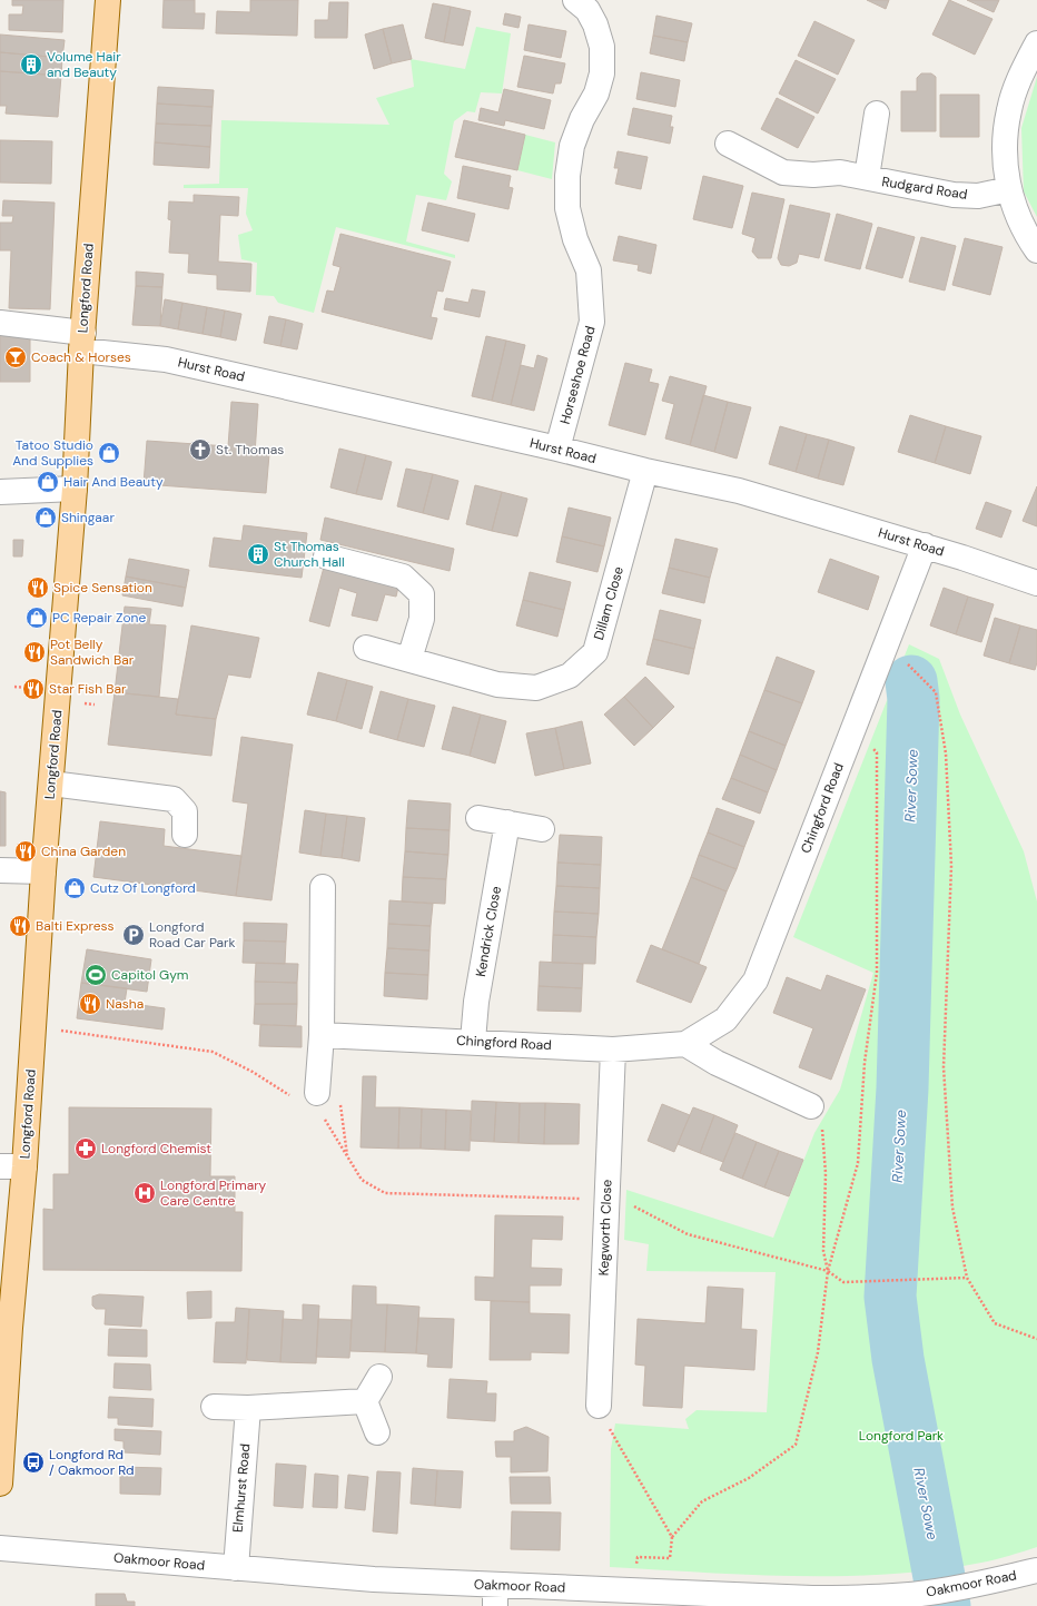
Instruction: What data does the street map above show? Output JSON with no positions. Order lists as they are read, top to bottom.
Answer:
{
  "streets": {
    "main road": ["Longford Road"],
    "street": [
      "Rudgard Road",
      "Hurst Road",
      "Horseshoe Road",
      "Dillam Close",
      "Chingford Road",
      "Kendrick Close",
      "Kegworth Close",
      "Elmhurst Road",
      "Oakmoor Road"
    ]
  },
  "crossings": [
    ["Longford Road", "Hurst Road"],
    ["Hurst Road", "Horseshoe Road"],
    ["Hurst Road", "Dillam Close"],
    ["Hurst Road", "Chingford Road"],
    ["Chingford Road", "Kendrick Close"],
    ["Chingford Road", "Kegworth Close"],
    ["Elmhurst Road", "Oakmoor Road"]
  ],
  "water": ["River Sowe"],
  "parks": ["Longford Park"],
  "places": {
    "building": ["Volume Hair and Beauty", "St Thomas Church Hall"],
    "bar": ["Coach & Horses"],
    "church": ["St. Thomas"],
    "shop": [
      "Tatoo Studio And Supplies",
      "Hair And Beauty",
      "Shingaar",
      "PC Repair Zone",
      "Cutz Of Longford"
    ],
    "restaurant": [
      "Spice Sensation",
      "Pot Belly Sandwich Bar",
      "Star Fish Bar",
      "China Garden",
      "Balti Express",
      "Nasha"
    ],
    "parking": ["Longford Road Car Park"],
    "sports": ["Capitol Gym"],
    "pharmacy": ["Longford Chemist"],
    "hospital": ["Longford Primary Care Centre"],
    "bus stop": ["Longford Rd / Oakmoor Rd"]
  }
}
